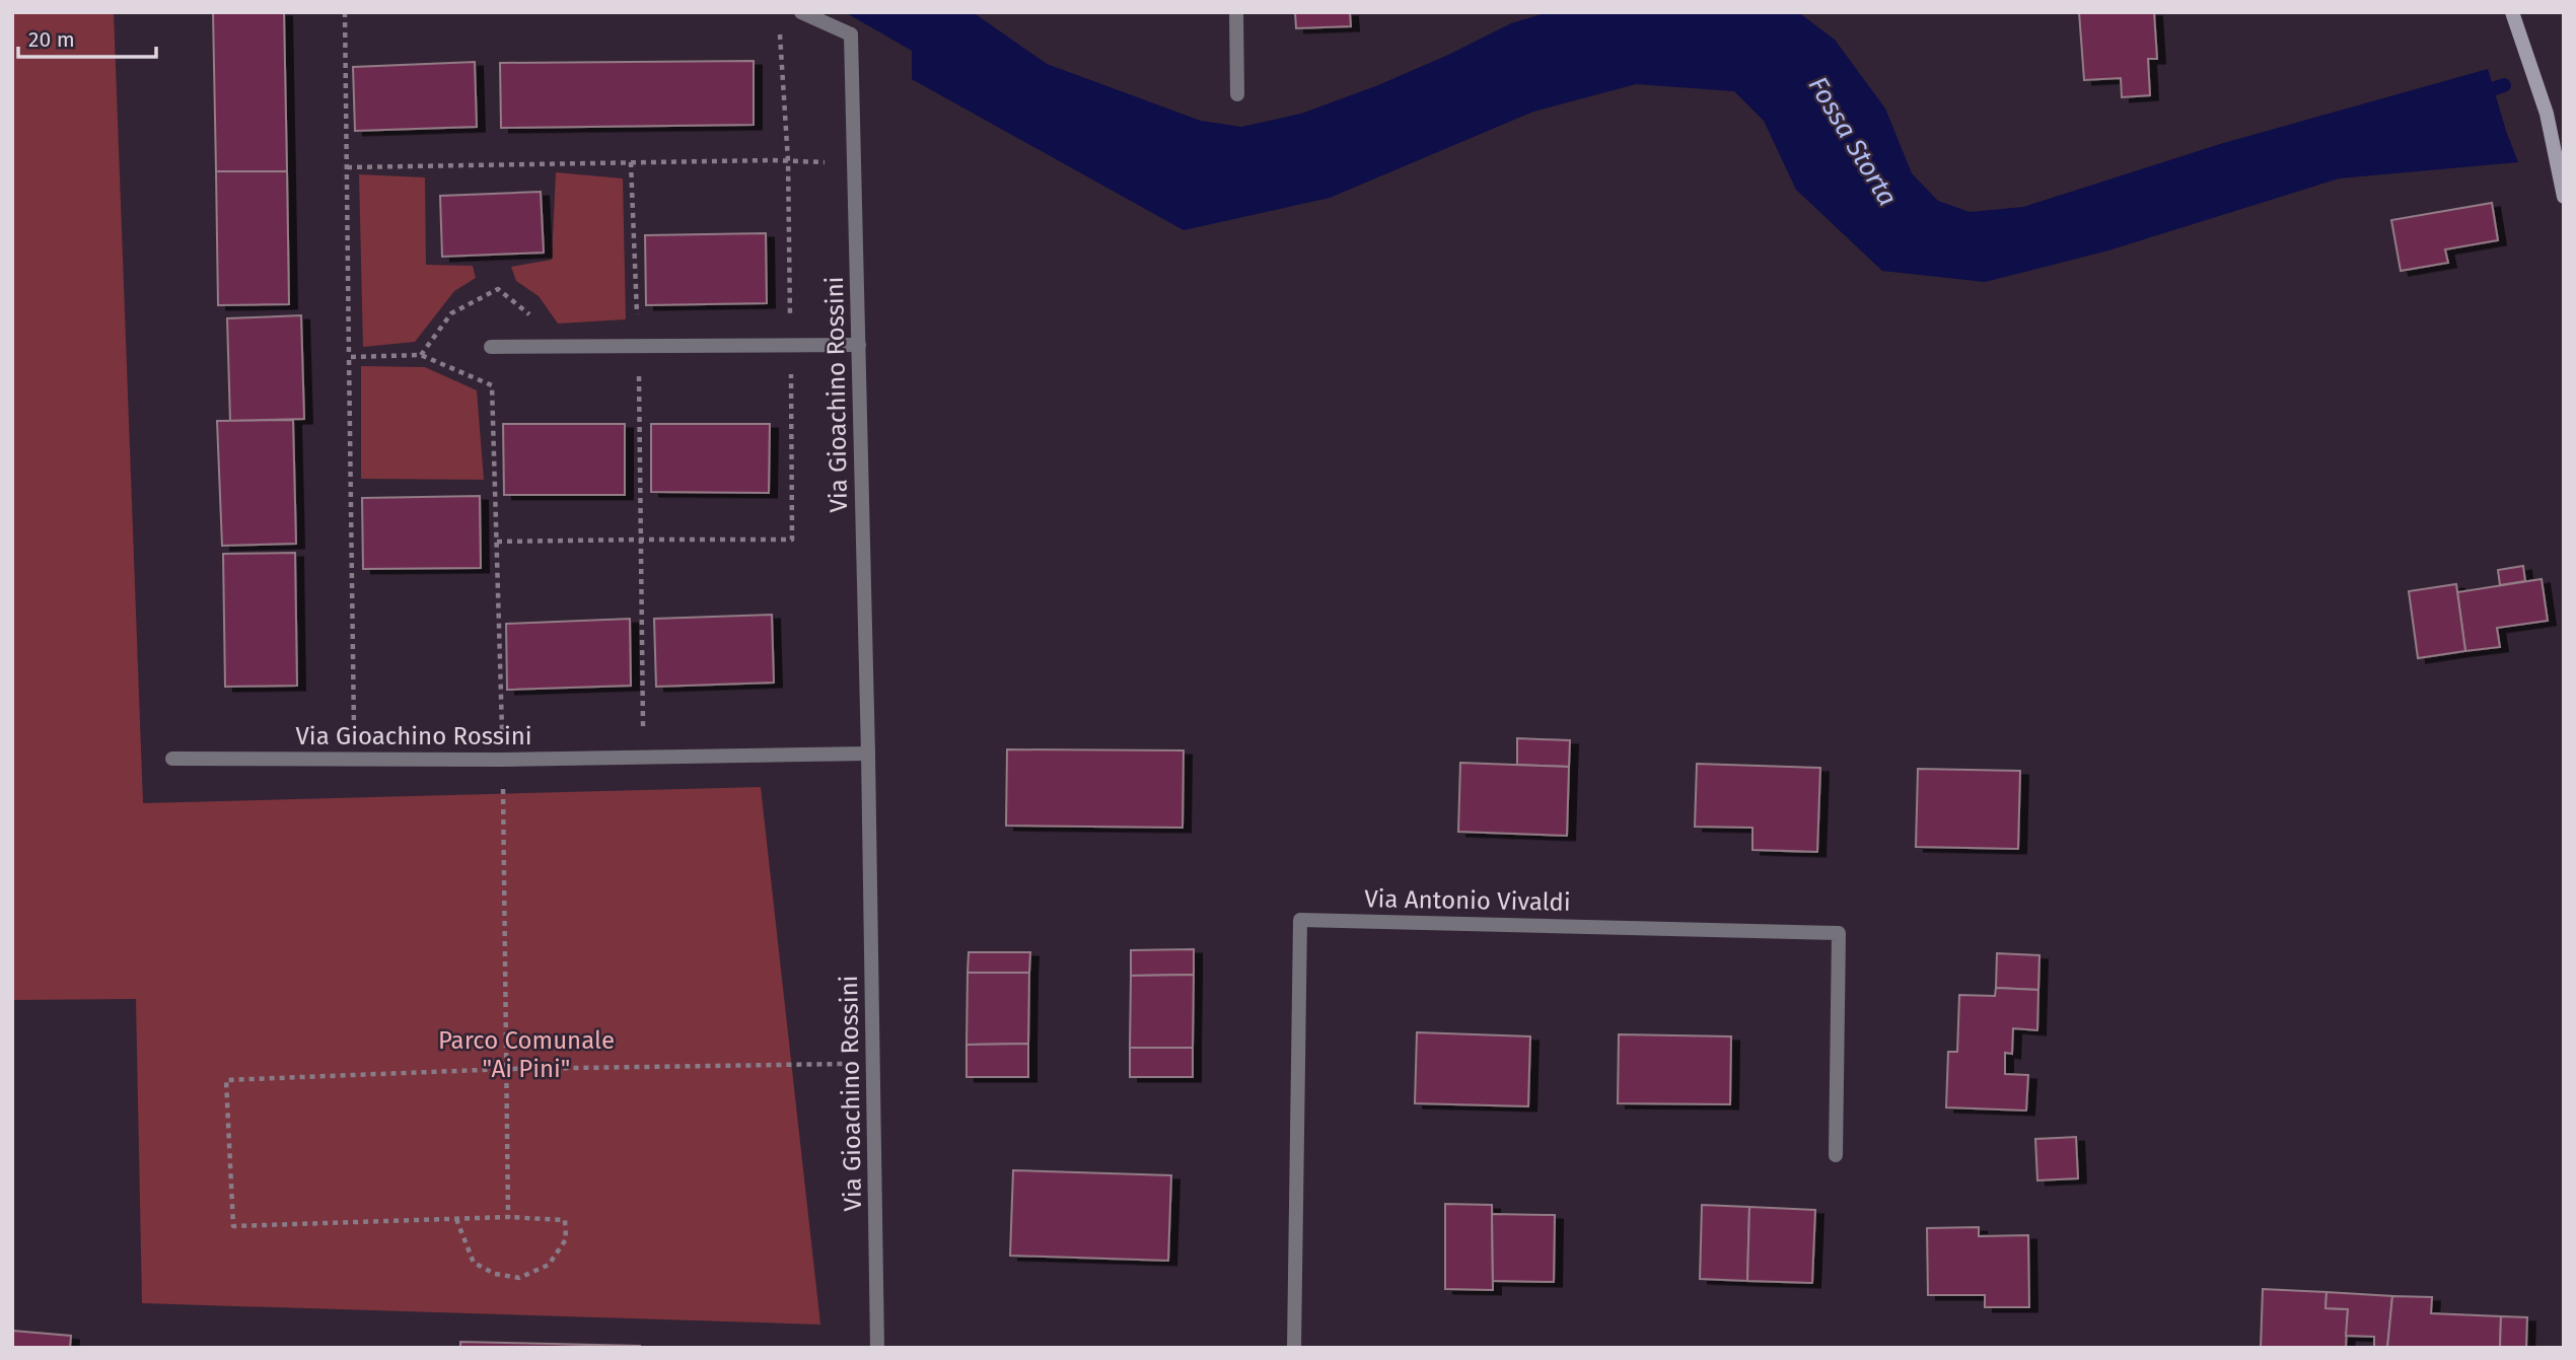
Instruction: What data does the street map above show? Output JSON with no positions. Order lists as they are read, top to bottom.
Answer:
{
  "streets": {
    "street": ["Via Gioachino Rossini", "Via Antonio Vivaldi"]
  },
  "water": ["Fossa Storta"],
  "parks": ["Parco Comunale \"Ai Pini\""],
  "scale_bar": "20 m"
}
